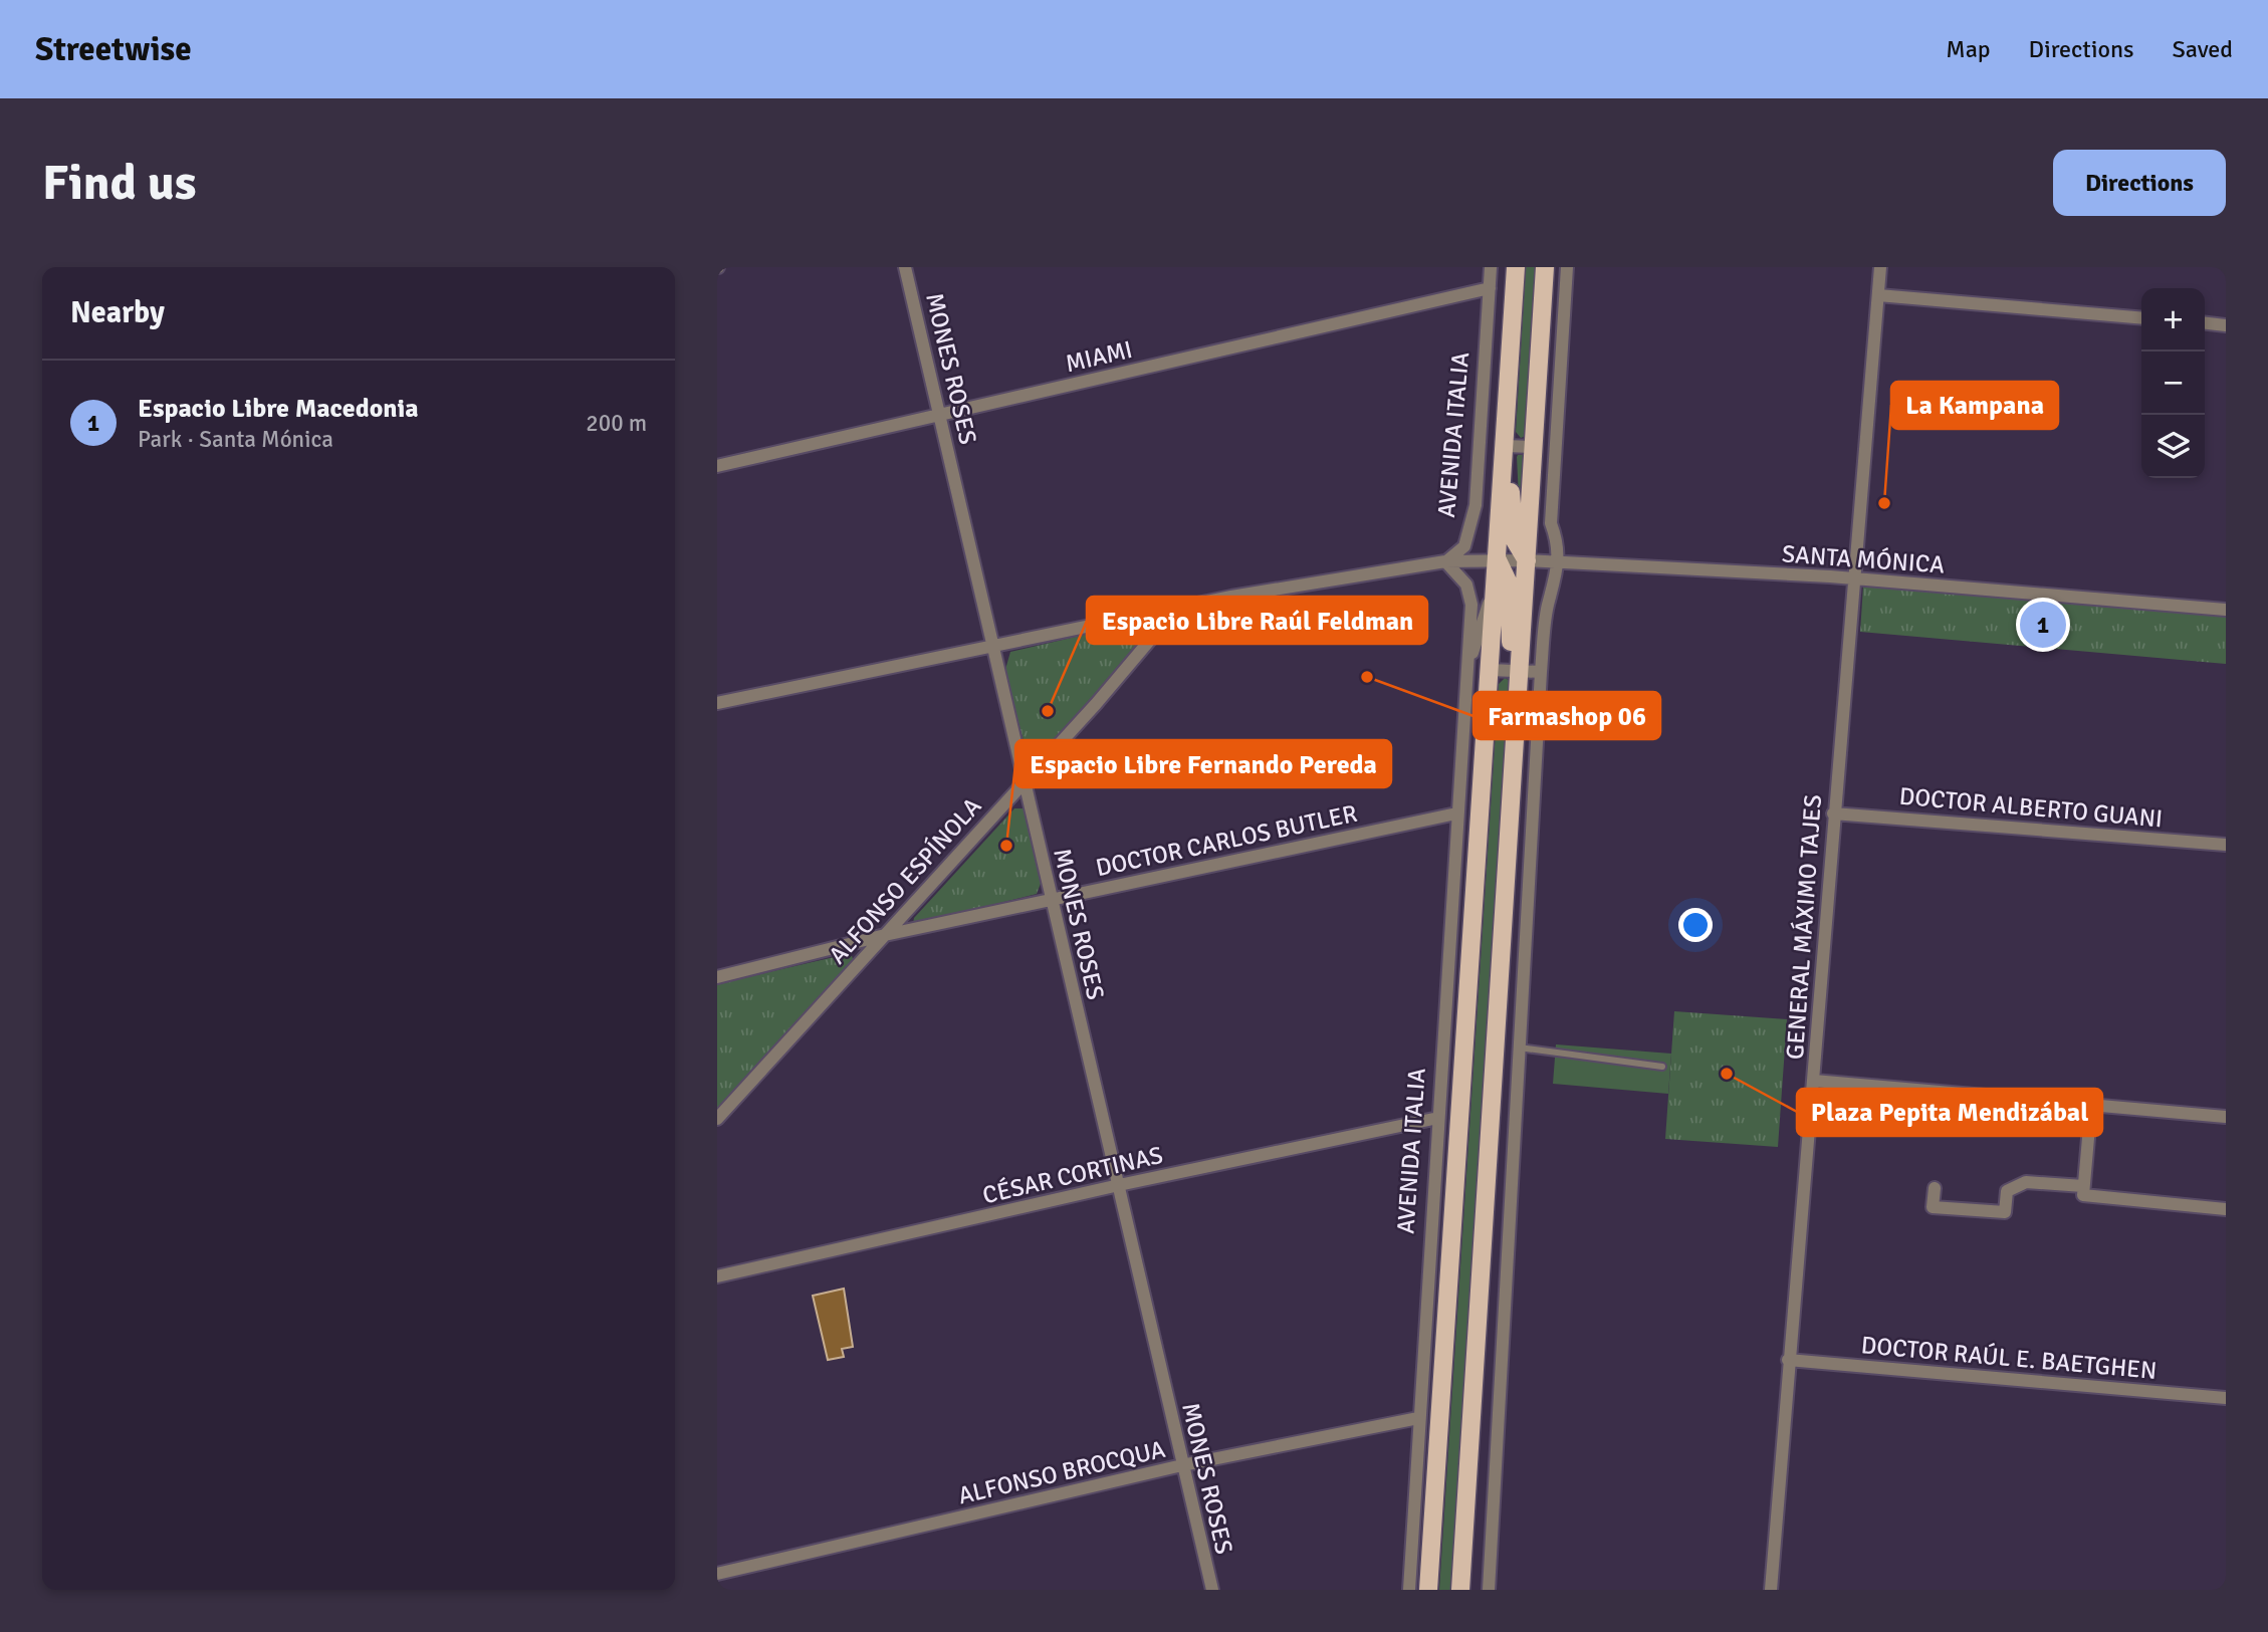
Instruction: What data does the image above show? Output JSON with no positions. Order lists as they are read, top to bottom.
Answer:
{
  "streets": {
    "main road": ["AVENIDA ITALIA"],
    "street": [
      "MIAMI",
      "MONES ROSES",
      "SANTA MÓNICA",
      "DOCTOR ALBERTO GUANI",
      "DOCTOR CARLOS BUTLER",
      "ALFONSO ESPÍNOLA",
      "GENERAL MÁXIMO TAJES",
      "CÉSAR CORTINAS",
      "DOCTOR RAÚL E. BAETGHEN",
      "ALFONSO BROCQUA"
    ]
  },
  "crossings": [
    ["MIAMI", "MONES ROSES"],
    ["MIAMI", "AVENIDA ITALIA"],
    ["MONES ROSES", "SANTA MÓNICA"],
    ["MONES ROSES", "DOCTOR CARLOS BUTLER"],
    ["MONES ROSES", "ALFONSO ESPÍNOLA"],
    ["MONES ROSES", "CÉSAR CORTINAS"],
    ["MONES ROSES", "ALFONSO BROCQUA"],
    ["AVENIDA ITALIA", "SANTA MÓNICA"],
    ["AVENIDA ITALIA", "DOCTOR CARLOS BUTLER"],
    ["AVENIDA ITALIA", "CÉSAR CORTINAS"],
    ["AVENIDA ITALIA", "ALFONSO BROCQUA"],
    ["SANTA MÓNICA", "ALFONSO ESPÍNOLA"],
    ["SANTA MÓNICA", "GENERAL MÁXIMO TAJES"],
    ["DOCTOR ALBERTO GUANI", "GENERAL MÁXIMO TAJES"],
    ["DOCTOR CARLOS BUTLER", "ALFONSO ESPÍNOLA"],
    ["GENERAL MÁXIMO TAJES", "DOCTOR RAÚL E. BAETGHEN"]
  ],
  "places": [
    "La Kampana",
    "Farmashop 06",
    "Espacio Libre Raúl Feldman",
    "Espacio Libre Fernando Pereda",
    "Plaza Pepita Mendizábal"
  ],
  "page": {
    "header": "Streetwise",
    "nav": ["Map", "Directions", "Saved"],
    "buttons": "Directions",
    "title": "Find us",
    "heading": "Nearby",
    "map_buttons": ["+", "−"],
    "list": [
      {
        "mark": "1",
        "name": "Espacio Libre Macedonia",
        "note": "Park · Santa Mónica",
        "value": "200 m"
      }
    ],
    "pins": "1"
  }
}
